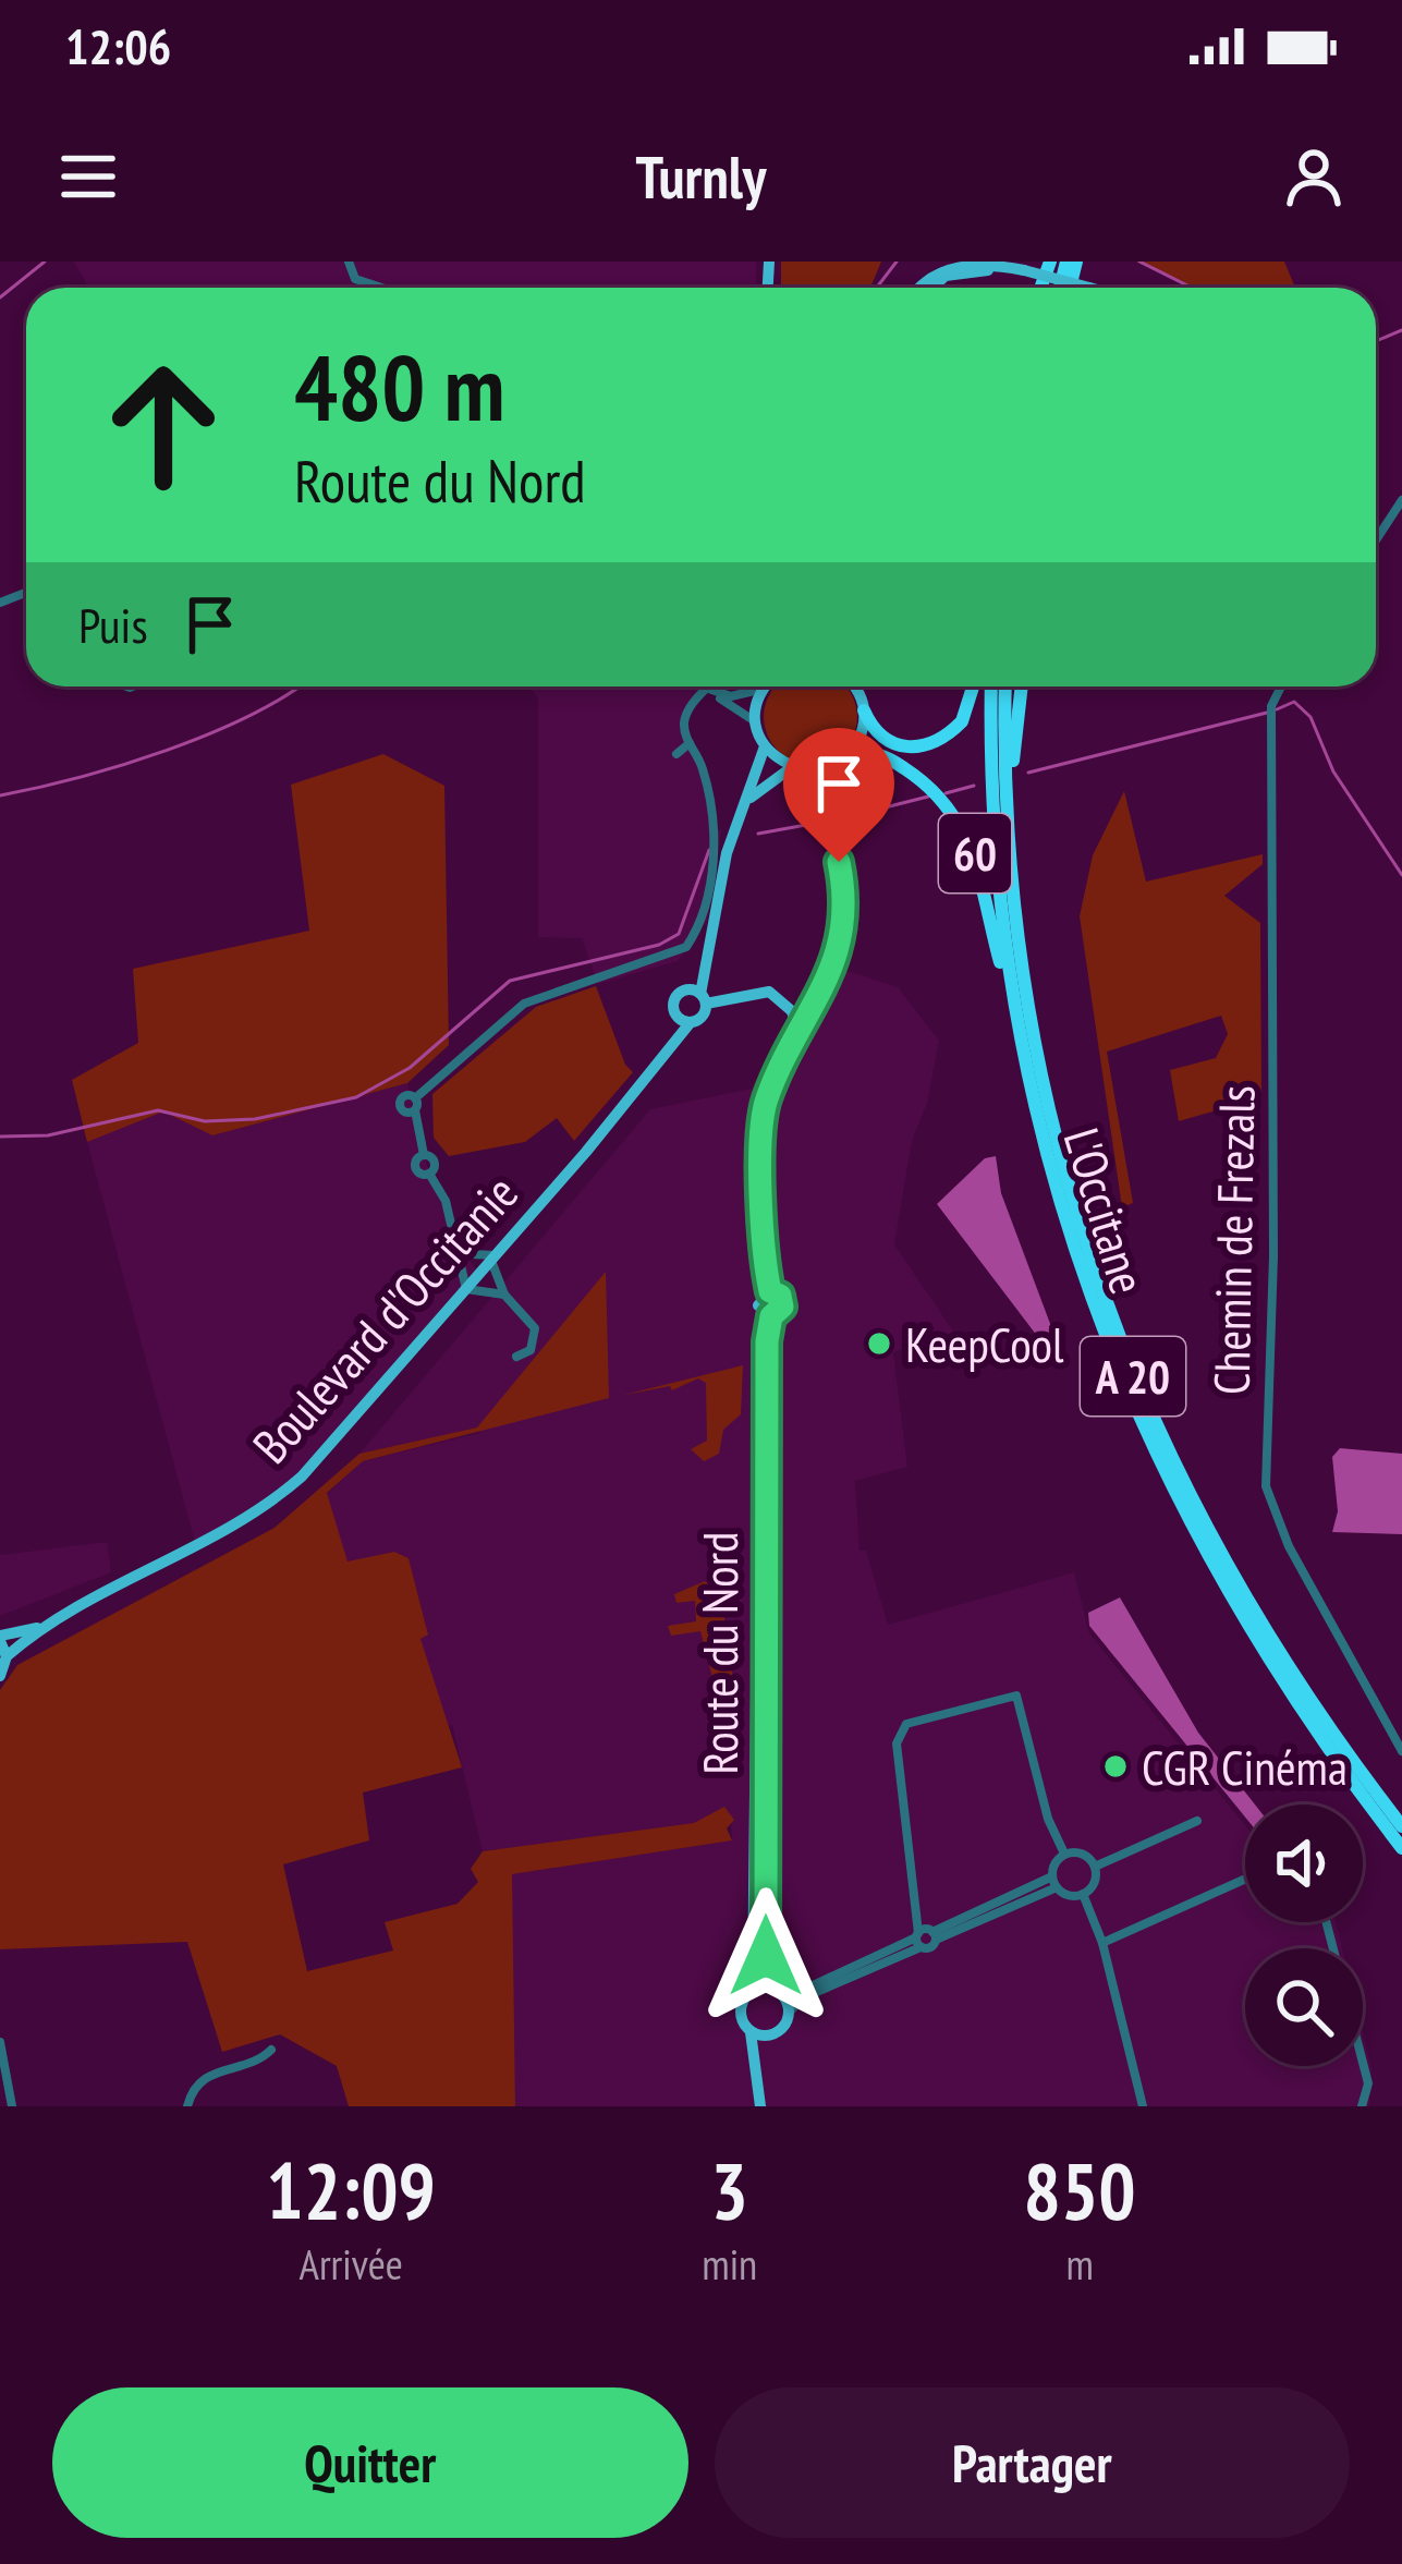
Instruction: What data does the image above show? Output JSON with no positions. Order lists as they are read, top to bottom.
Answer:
{
  "streets": {
    "highway": ["60", "L'Occitane", "A 20"],
    "main road": ["Boulevard d'Occitanie", "Route du Nord"],
    "street": ["Chemin de Frezals"]
  },
  "crossings": [
    ["60", "L'Occitane"]
  ],
  "places": ["KeepCool", "CGR Cinéma"],
  "page": {
    "status": "12:06",
    "header": "Turnly",
    "turn": ["480 m", "Route du Nord"],
    "then": "Puis",
    "eta": [
      "12:09",
      "Arrivée",
      "3",
      "min",
      "850",
      "m"
    ],
    "buttons": ["Quitter", "Partager"]
  }
}
